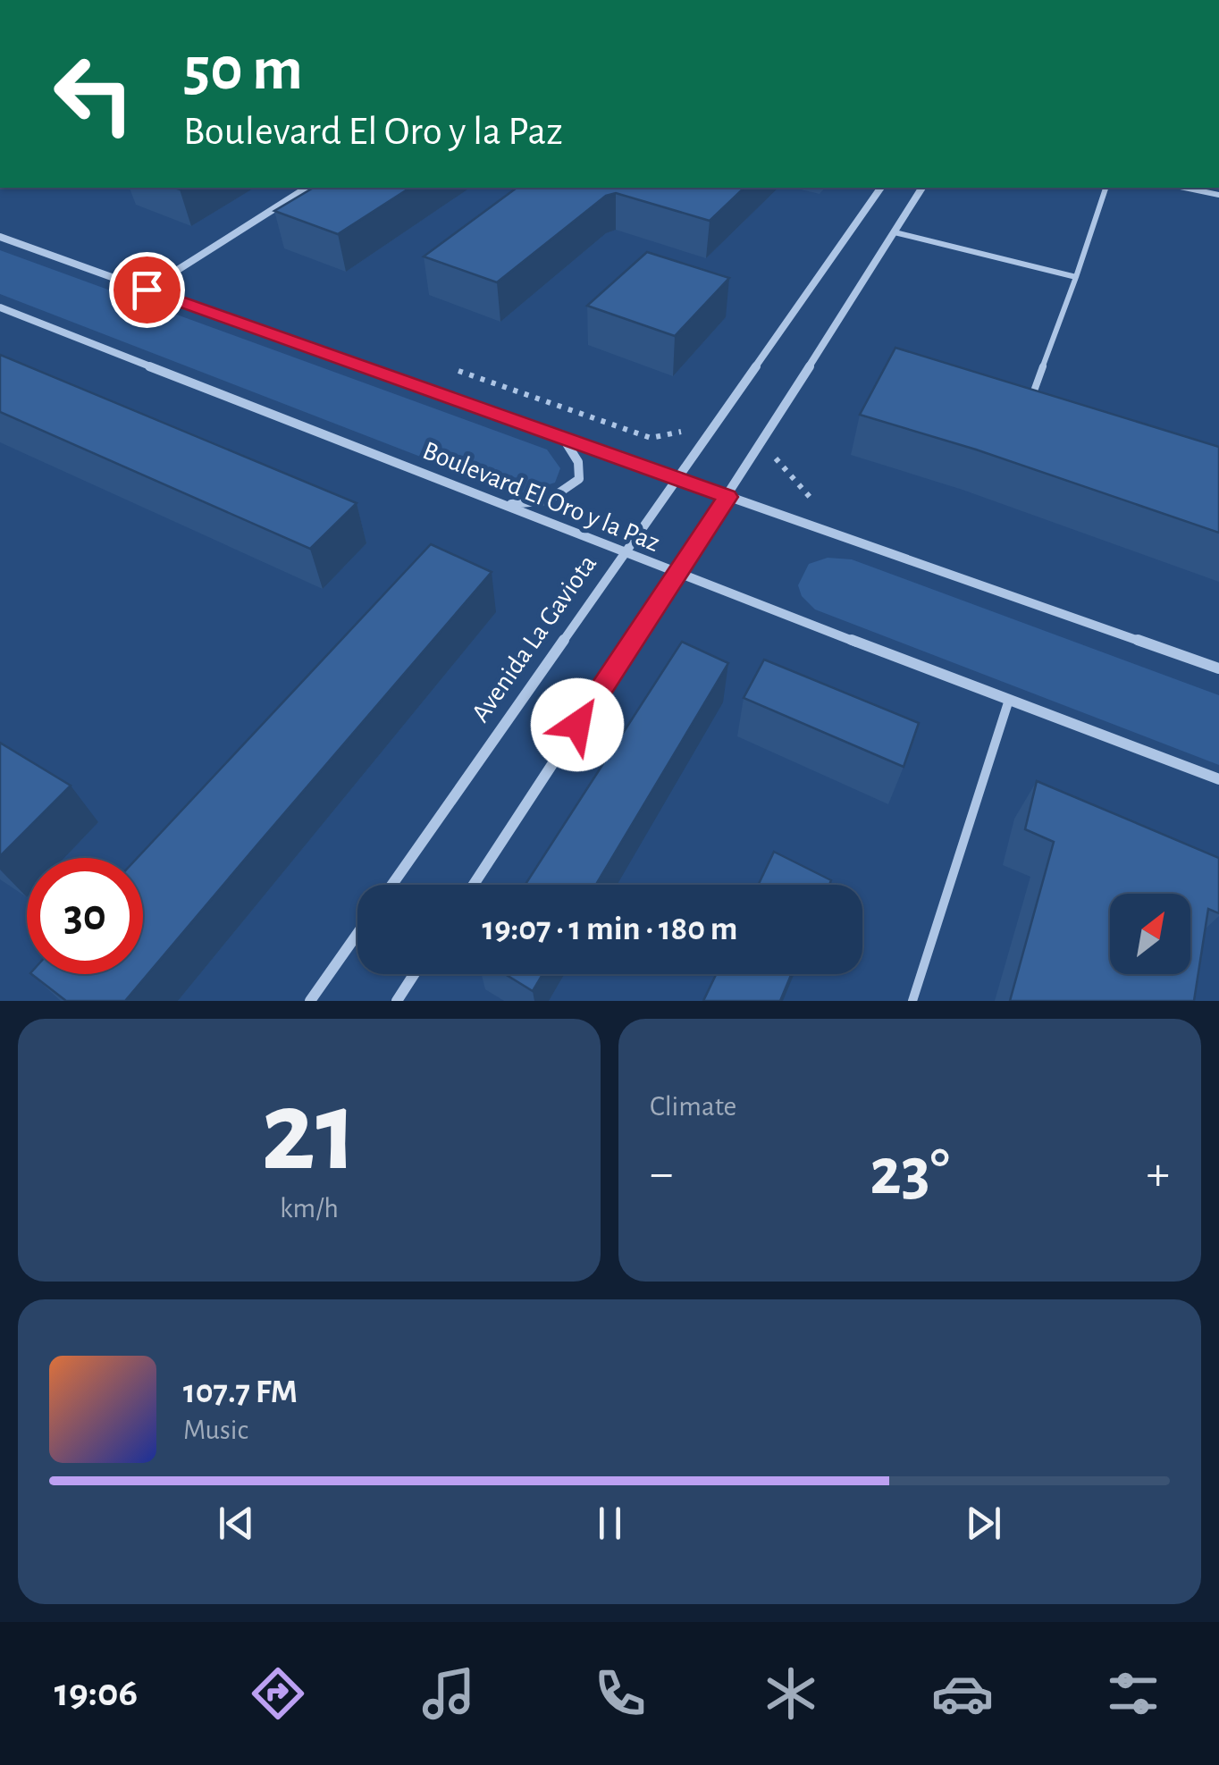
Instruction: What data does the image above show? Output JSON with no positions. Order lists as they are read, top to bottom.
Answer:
{
  "streets": {
    "street": ["Boulevard El Oro y la Paz", "Avenida La Gaviota"]
  },
  "crossings": [
    ["Boulevard El Oro y la Paz", "Avenida La Gaviota"]
  ],
  "north": "top right",
  "page": {
    "turn": ["50 m", "Boulevard El Oro y la Paz"],
    "limit": "30",
    "trip": "19:07 · 1 min · 180 m",
    "tile": [
      ["21", "km/h"],
      "Climate"
    ],
    "heat": ["−", "23°", "+"],
    "song": ["107.7 FM", "Music"],
    "tabs": "19:06"
  }
}
